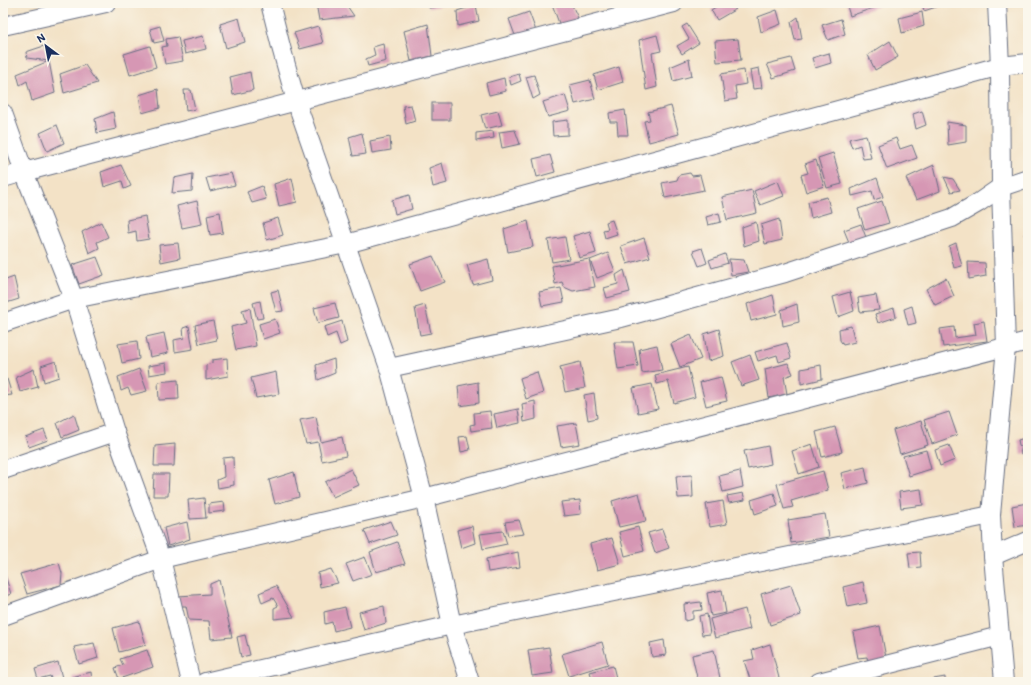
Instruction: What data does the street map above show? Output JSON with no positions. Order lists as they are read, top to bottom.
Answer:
{
  "north": "top left"
}
